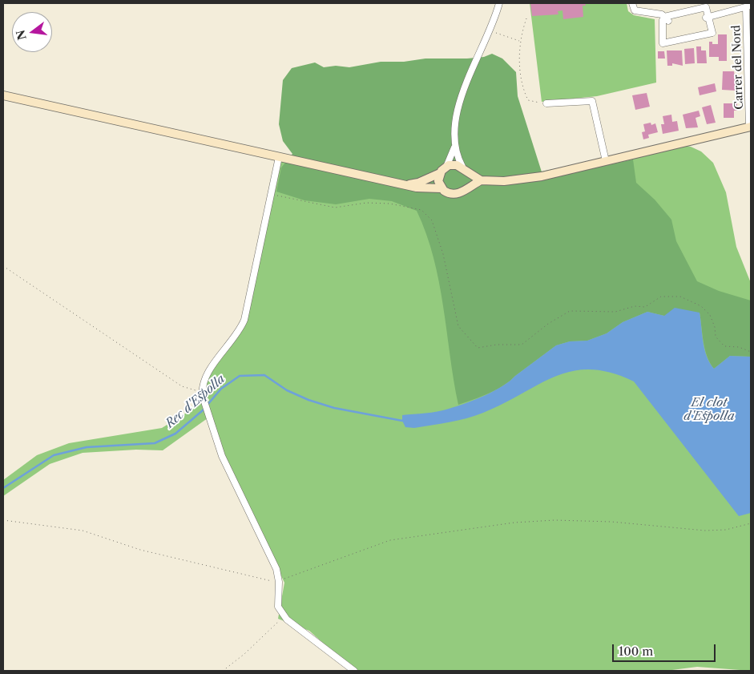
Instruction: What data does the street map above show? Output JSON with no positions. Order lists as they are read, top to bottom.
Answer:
{
  "streets": {
    "street": ["Carrer del Nord"]
  },
  "water": ["Rec d'Espolla", "El clot d'Espolla"],
  "scale_bar": "100 m",
  "north": "left"
}
